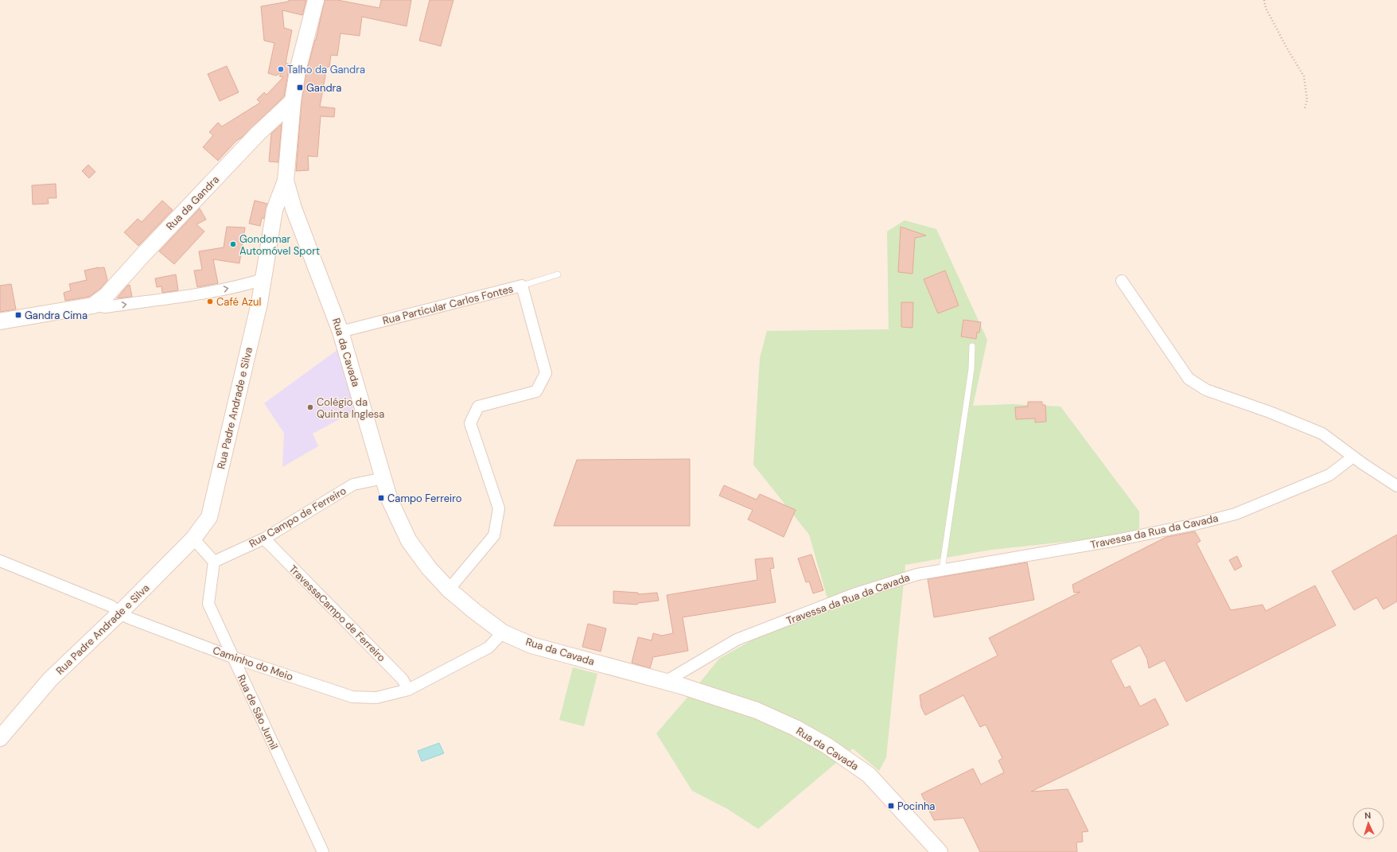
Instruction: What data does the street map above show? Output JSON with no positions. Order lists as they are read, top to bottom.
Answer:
{
  "streets": {
    "street": [
      "Rua da Gandra",
      "Rua Particular Carlos Fontes",
      "Rua da Cavada",
      "Rua Padre Andrade e Silva",
      "Rua Campo de Ferreiro",
      "Travessa da Rua da Cavada",
      "TravessaCampo de Ferreiro",
      "Caminho do Meio",
      "Rua de São Jumil"
    ]
  },
  "crossings": [
    ["Rua da Gandra", "Rua Padre Andrade e Silva"],
    ["Rua Particular Carlos Fontes", "Rua da Cavada"],
    ["Rua da Cavada", "Rua Padre Andrade e Silva"],
    ["Rua da Cavada", "Rua Campo de Ferreiro"],
    ["Rua da Cavada", "Travessa da Rua da Cavada"],
    ["Rua da Cavada", "Caminho do Meio"],
    ["Rua Padre Andrade e Silva", "Caminho do Meio"],
    ["Rua Campo de Ferreiro", "TravessaCampo de Ferreiro"],
    ["Rua Campo de Ferreiro", "Rua de São Jumil"],
    ["TravessaCampo de Ferreiro", "Caminho do Meio"],
    ["Caminho do Meio", "Rua de São Jumil"]
  ],
  "places": {
    "other": [
      "Talho da Gandra",
      "Gondomar Automóvel Sport",
      "Café Azul",
      "Colégio da Quinta Inglesa"
    ],
    "transit": [
      "Gandra",
      "Gandra Cima",
      "Campo Ferreiro",
      "Pocinha"
    ]
  },
  "north": "top"
}
